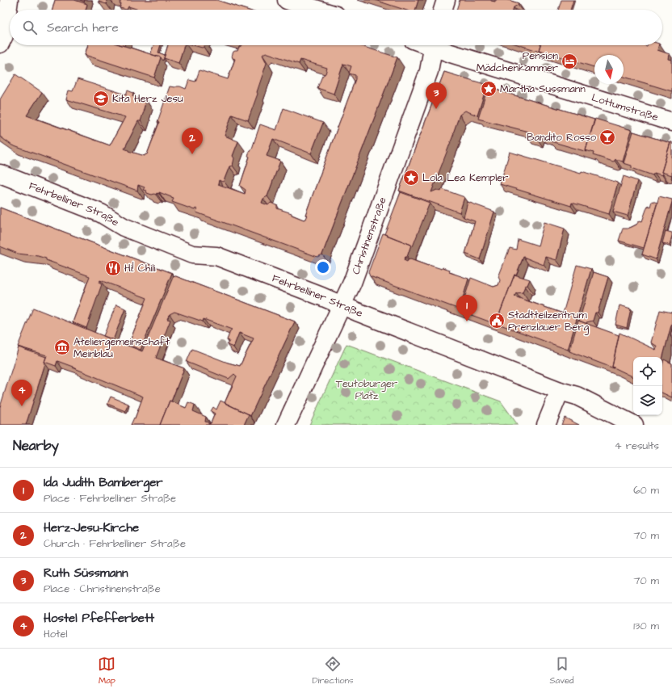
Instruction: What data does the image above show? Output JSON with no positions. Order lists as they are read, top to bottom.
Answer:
{
  "streets": {
    "street": ["Lottumstraße", "Fehrbelliner Straße", "Christinenstraße"]
  },
  "crossings": [
    ["Fehrbelliner Straße", "Christinenstraße"]
  ],
  "parks": ["Teutoburger Platz"],
  "places": {
    "hotel": ["Pension Mädchenkammer"],
    "place": ["Martha Sussmann", "Lola Lea Kempler"],
    "school or university": ["Kita Herz Jesu"],
    "bar": ["Bandito Rosso"],
    "restaurant": ["Hi! Chili"],
    "public building": ["Stadtteilzentrum Prenzlauer Berg"],
    "museum": ["Ateliergemeinschaft Meinblau"]
  },
  "north": "bottom",
  "page": {
    "search": "Search here",
    "pins": [
      "3",
      "2",
      "1",
      "4"
    ],
    "heading": ["Nearby", "4 results"],
    "list": [
      {
        "mark": "1",
        "name": "Ida Judith Bamberger",
        "note": "Place · Fehrbelliner Straße",
        "value": "60 m"
      },
      {
        "mark": "2",
        "name": "Herz-Jesu-Kirche",
        "note": "Church · Fehrbelliner Straße",
        "value": "70 m"
      },
      {
        "mark": "3",
        "name": "Ruth Süssmann",
        "note": "Place · Christinenstraße",
        "value": "70 m"
      },
      {
        "mark": "4",
        "name": "Hostel Pfefferbett",
        "note": "Hotel",
        "value": "130 m"
      }
    ],
    "nav": ["Map", "Directions", "Saved"]
  }
}
